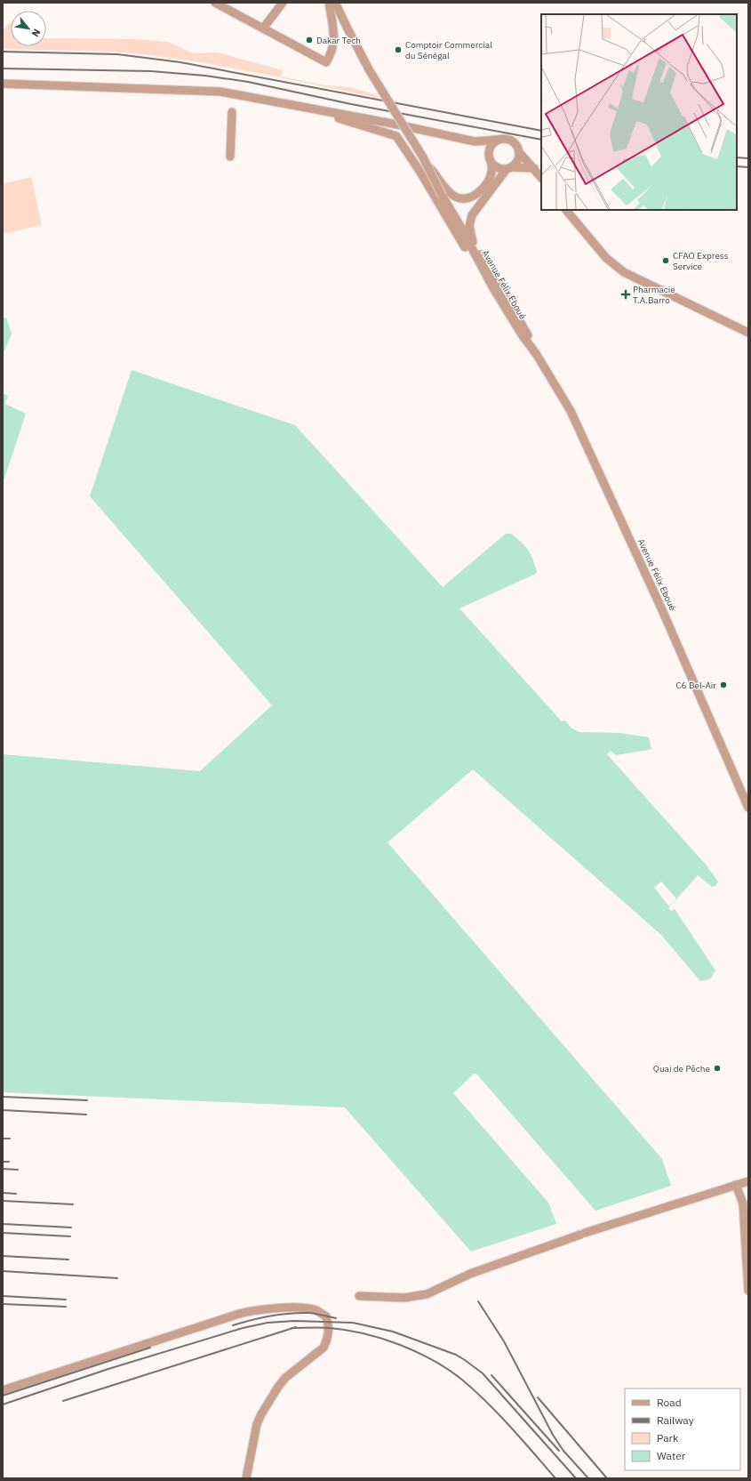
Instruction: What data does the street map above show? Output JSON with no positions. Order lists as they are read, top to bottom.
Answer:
{
  "streets": {
    "street": ["Avenue Félix Eboué"]
  },
  "places": {
    "other": [
      "Dakar Tech",
      "Comptoir Commercial du Sénégal",
      "CFAO Express Service",
      "C6 Bel-Air",
      "Quai de Pêche"
    ],
    "health": ["Pharmacie T.A.Barro"]
  },
  "legend": [
    "Road",
    "Railway",
    "Park",
    "Water"
  ],
  "north": "bottom right"
}
